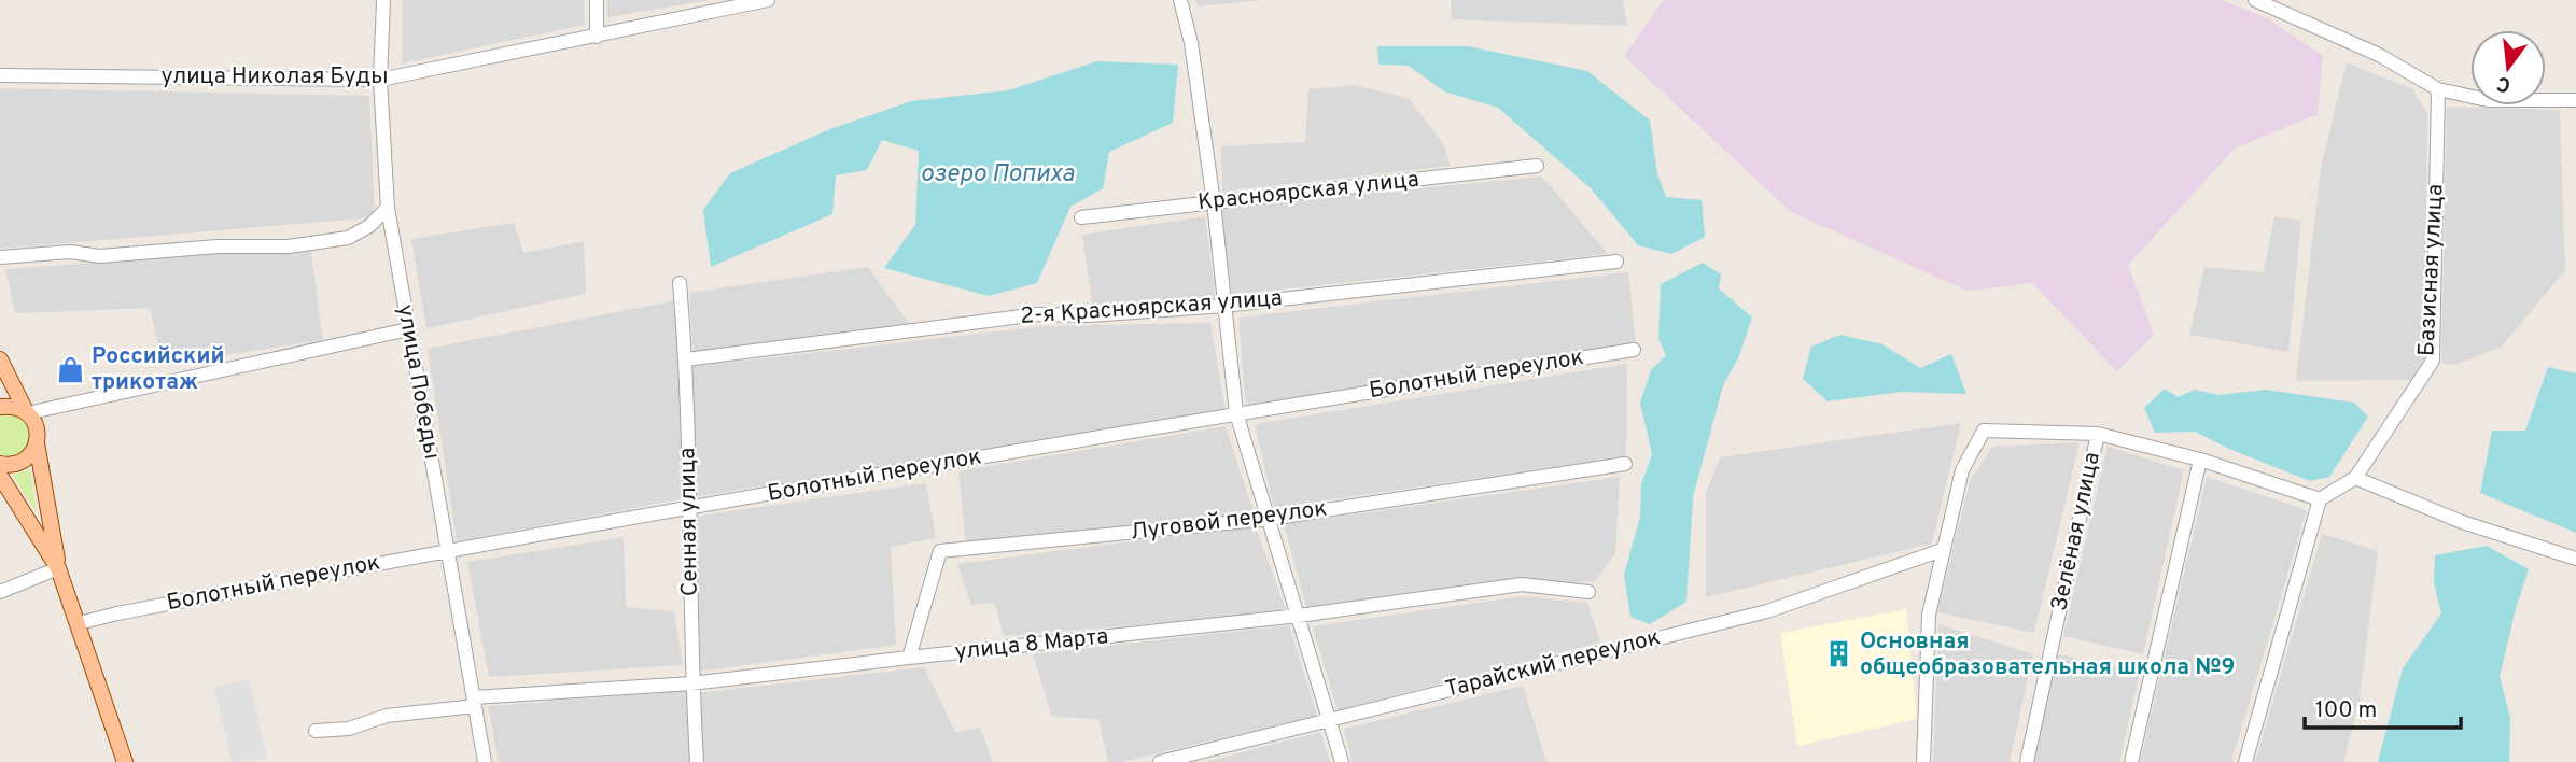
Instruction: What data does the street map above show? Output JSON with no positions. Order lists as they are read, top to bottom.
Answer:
{
  "streets": {
    "street": [
      "улица Николая Буды",
      "Красноярская улица",
      "Базисная улица",
      "2-я Красноярская улица",
      "Болотный переулок",
      "улица Победы",
      "Луговой переулок",
      "Сенная улица",
      "Зелёная улица",
      "улица 8 Марта",
      "Тарайский переулок"
    ]
  },
  "crossings": [
    ["улица Николая Буды", "улица Победы"],
    ["2-я Красноярская улица", "Сенная улица"],
    ["Болотный переулок", "улица Победы"],
    ["Болотный переулок", "Сенная улица"],
    ["улица Победы", "улица 8 Марта"],
    ["Луговой переулок", "улица 8 Марта"],
    ["Сенная улица", "улица 8 Марта"]
  ],
  "water": ["озеро Попиха"],
  "places": {
    "shop": ["Российский трикотаж"],
    "building": ["Основная общеобразовательная школа №9"]
  },
  "scale_bar": "100 m",
  "north": "bottom"
}
